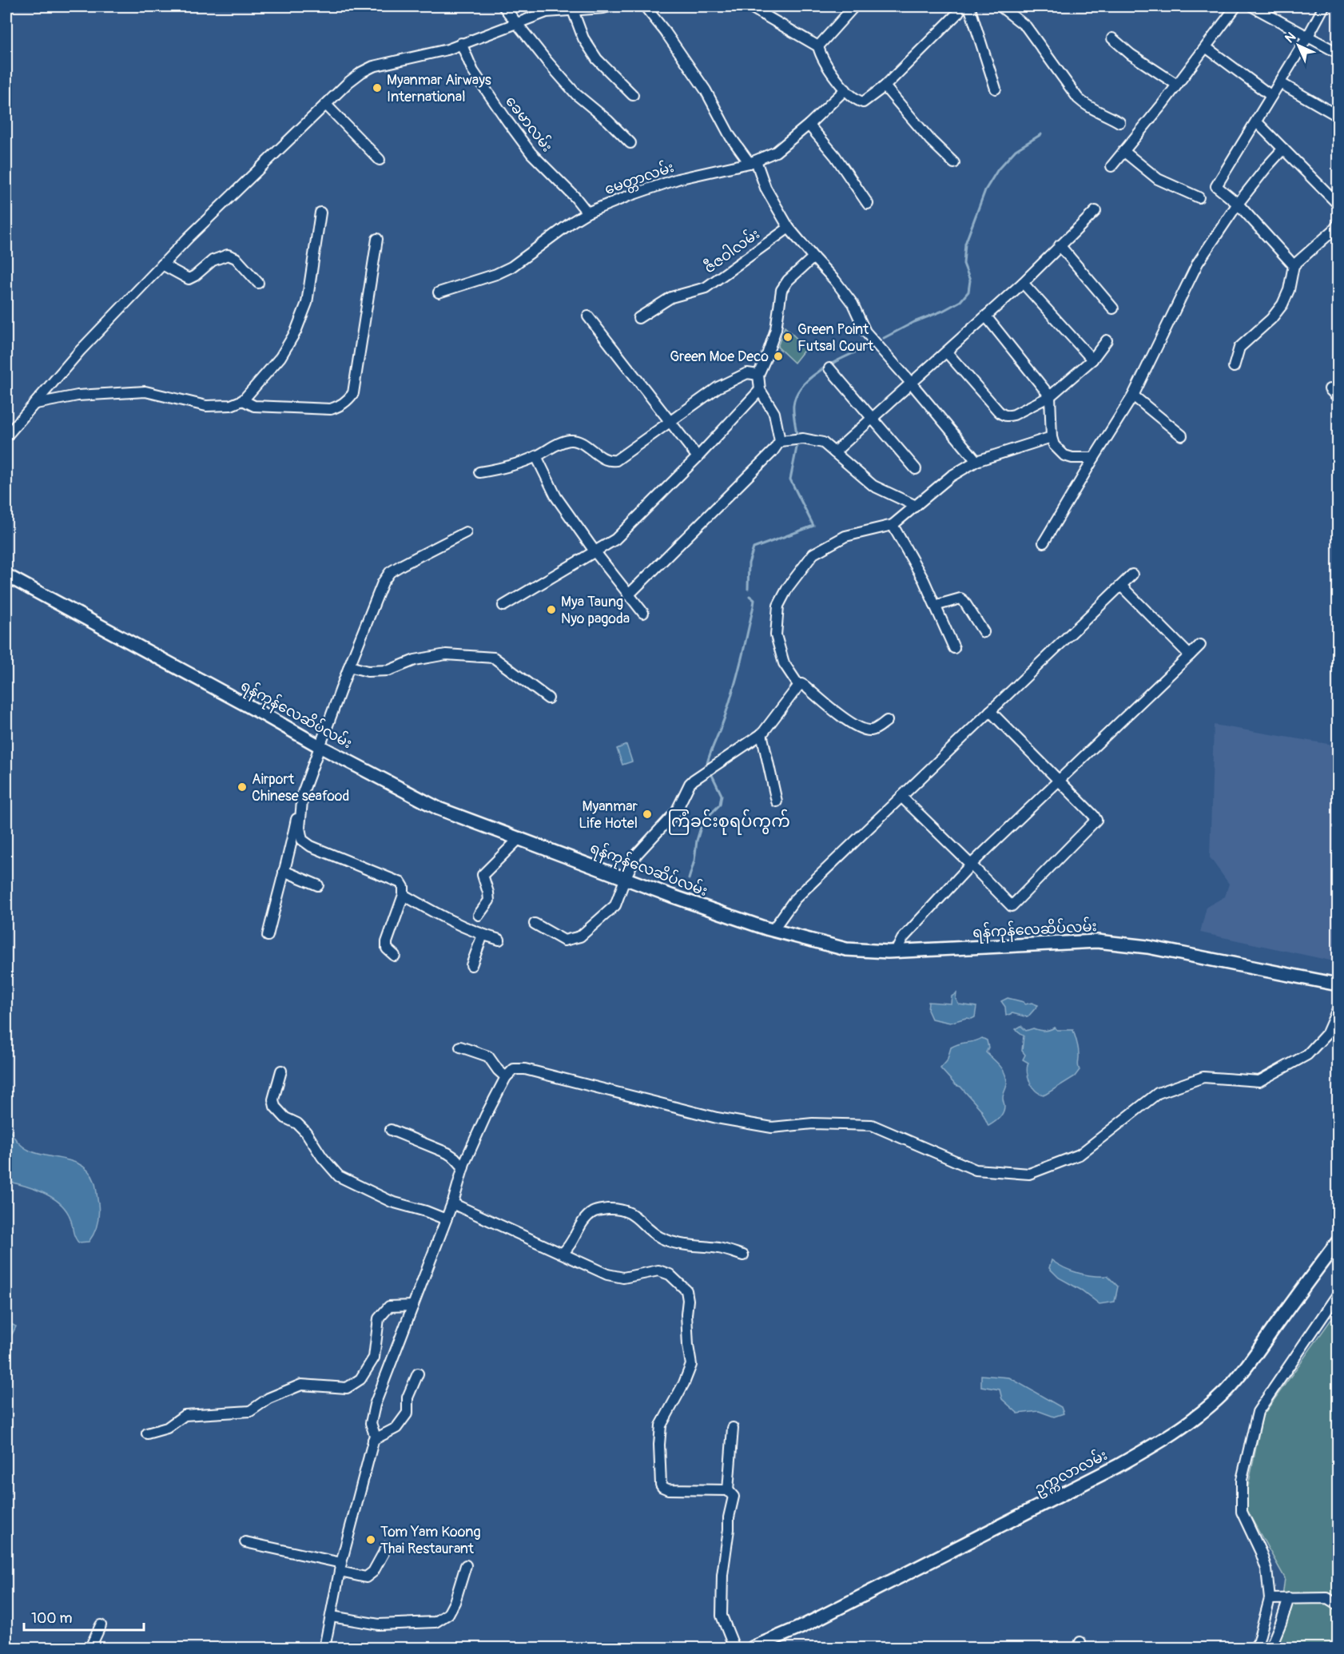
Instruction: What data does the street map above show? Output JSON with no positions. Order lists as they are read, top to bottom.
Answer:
{
  "streets": {
    "main road": ["ရန်ကုန်လေဆိပ်လမ်း", "ဥက္ကလာလမ်း"],
    "street": ["ခေမာလမ်း", "မေတ္တာလမ်း", "ဇီဇဝါလမ်း"]
  },
  "crossings": [
    ["ခေမာလမ်း", "မေတ္တာလမ်း"]
  ],
  "districts": ["ကြံခင်းစုရပ်ကွက်"],
  "places": [
    "Myanmar Airways International",
    "Green Point Futsal Court",
    "Green Moe Deco",
    "Mya Taung Nyo pagoda",
    "Airport Chinese seafood",
    "Myanmar Life Hotel",
    "Tom Yam Koong Thai Restaurant"
  ],
  "scale_bar": "100 m",
  "north": "top left"
}
